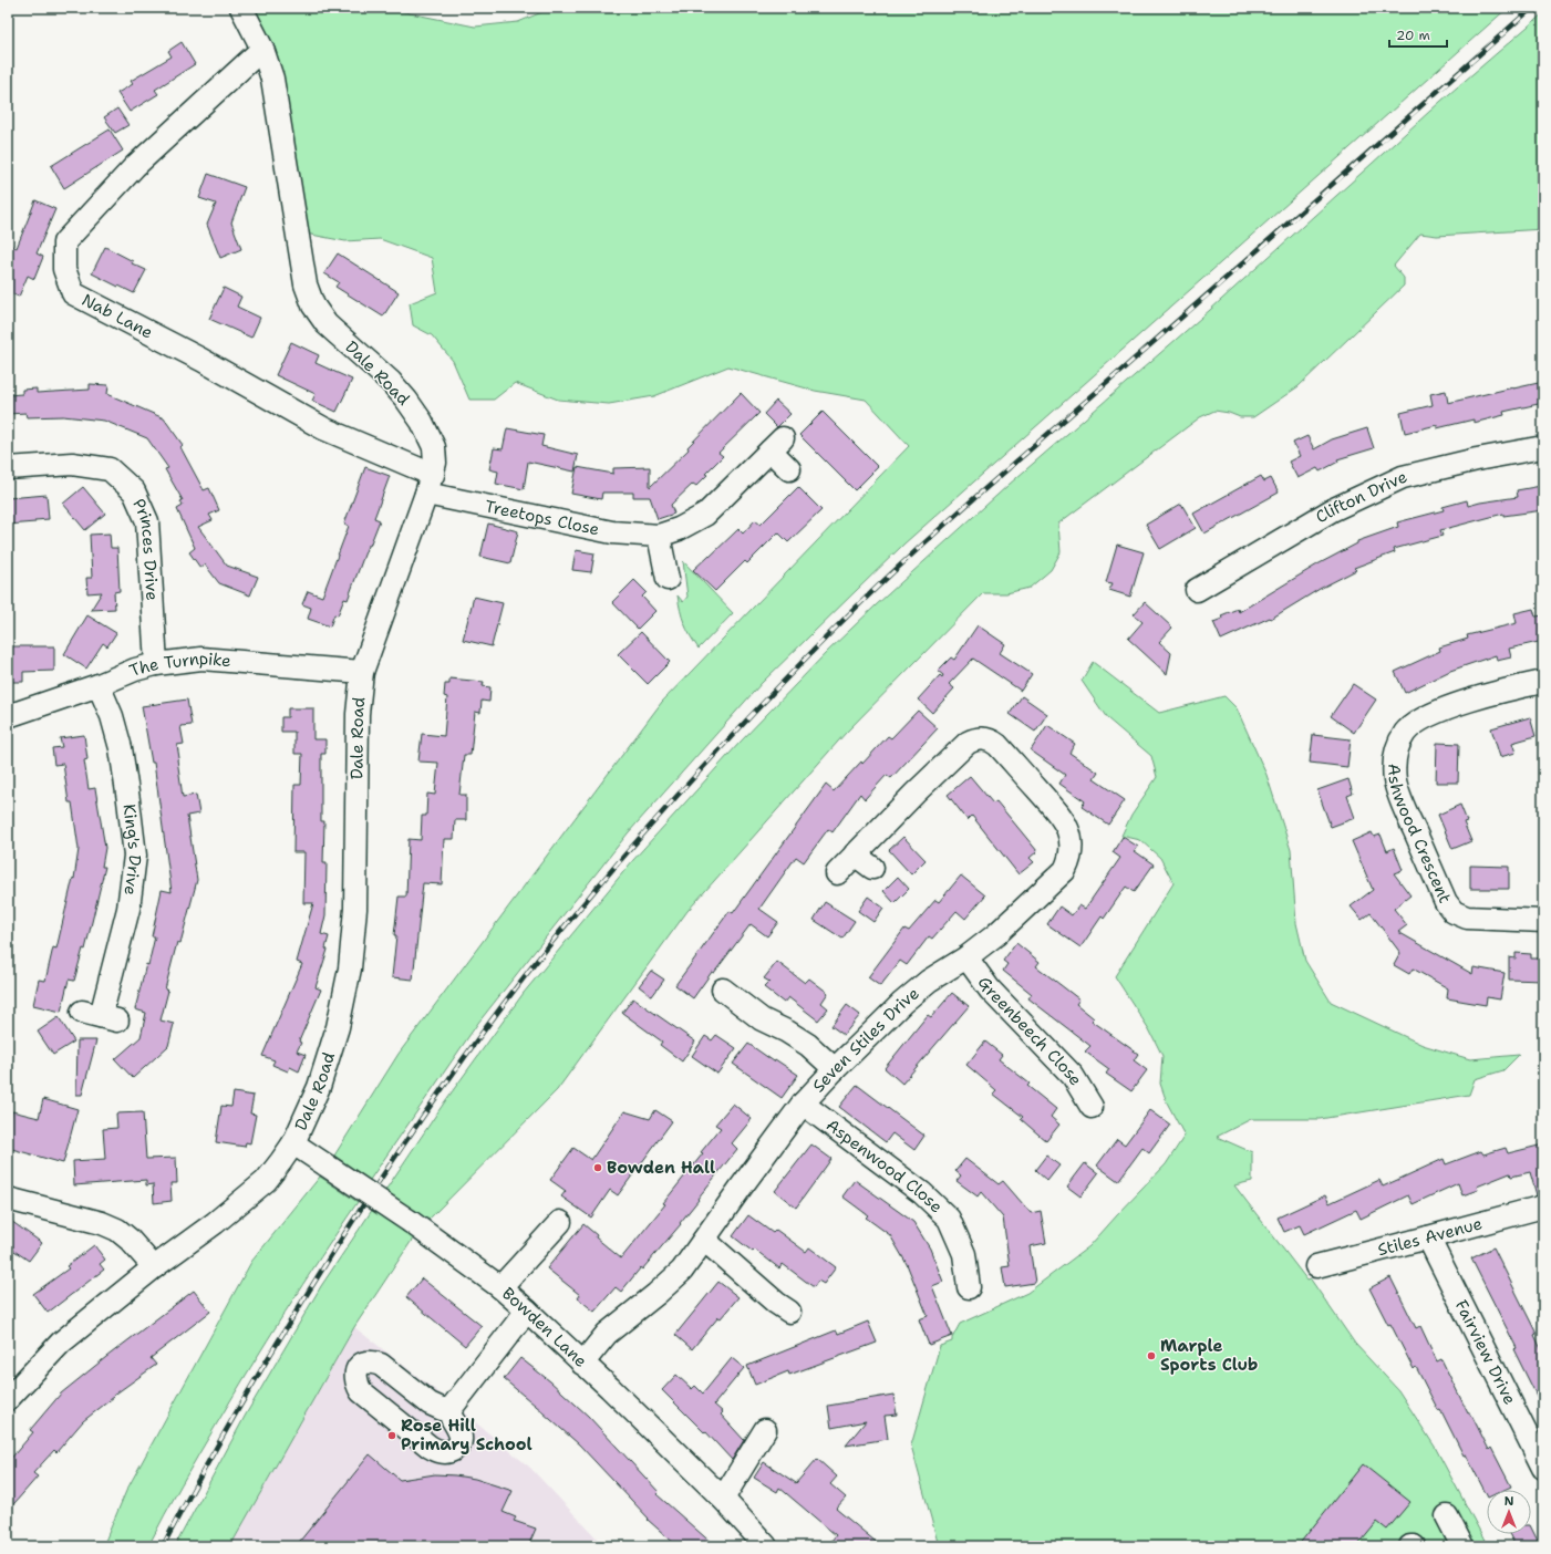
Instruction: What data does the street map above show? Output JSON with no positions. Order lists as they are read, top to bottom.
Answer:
{
  "streets": {
    "street": [
      "Nab Lane",
      "Dale Road",
      "Clifton Drive",
      "Treetops Close",
      "Princes Drive",
      "The Turnpike",
      "Ashwood Crescent",
      "King's Drive",
      "Greenbeech Close",
      "Seven Stiles Drive",
      "Aspenwood Close",
      "Stiles Avenue",
      "Bowden Lane",
      "Fairview Drive"
    ]
  },
  "crossings": [
    ["Nab Lane", "Dale Road"],
    ["Nab Lane", "Treetops Close"],
    ["Dale Road", "Treetops Close"],
    ["Dale Road", "The Turnpike"],
    ["Dale Road", "Bowden Lane"],
    ["Princes Drive", "The Turnpike"],
    ["The Turnpike", "King's Drive"],
    ["Greenbeech Close", "Seven Stiles Drive"],
    ["Seven Stiles Drive", "Aspenwood Close"],
    ["Seven Stiles Drive", "Bowden Lane"],
    ["Stiles Avenue", "Fairview Drive"]
  ],
  "places": ["Bowden Hall", "Marple Sports Club", "Rose Hill Primary School"],
  "scale_bar": "20 m",
  "north": "top"
}
